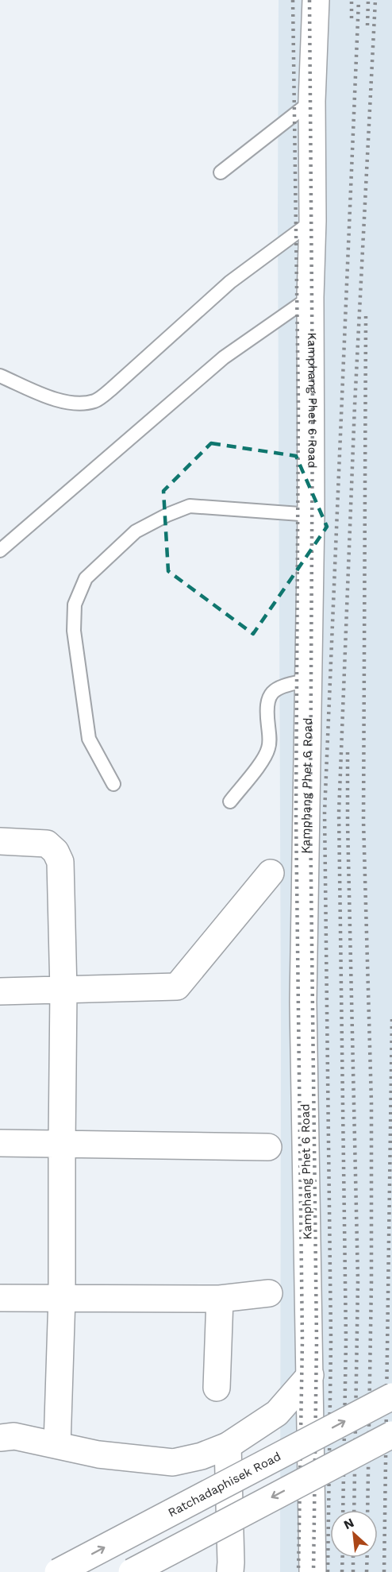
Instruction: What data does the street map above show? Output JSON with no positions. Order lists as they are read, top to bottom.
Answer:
{
  "streets": {
    "street": ["Kamphang Phet 6 Road", "Ratchadaphisek Road"]
  },
  "north": "top left"
}
